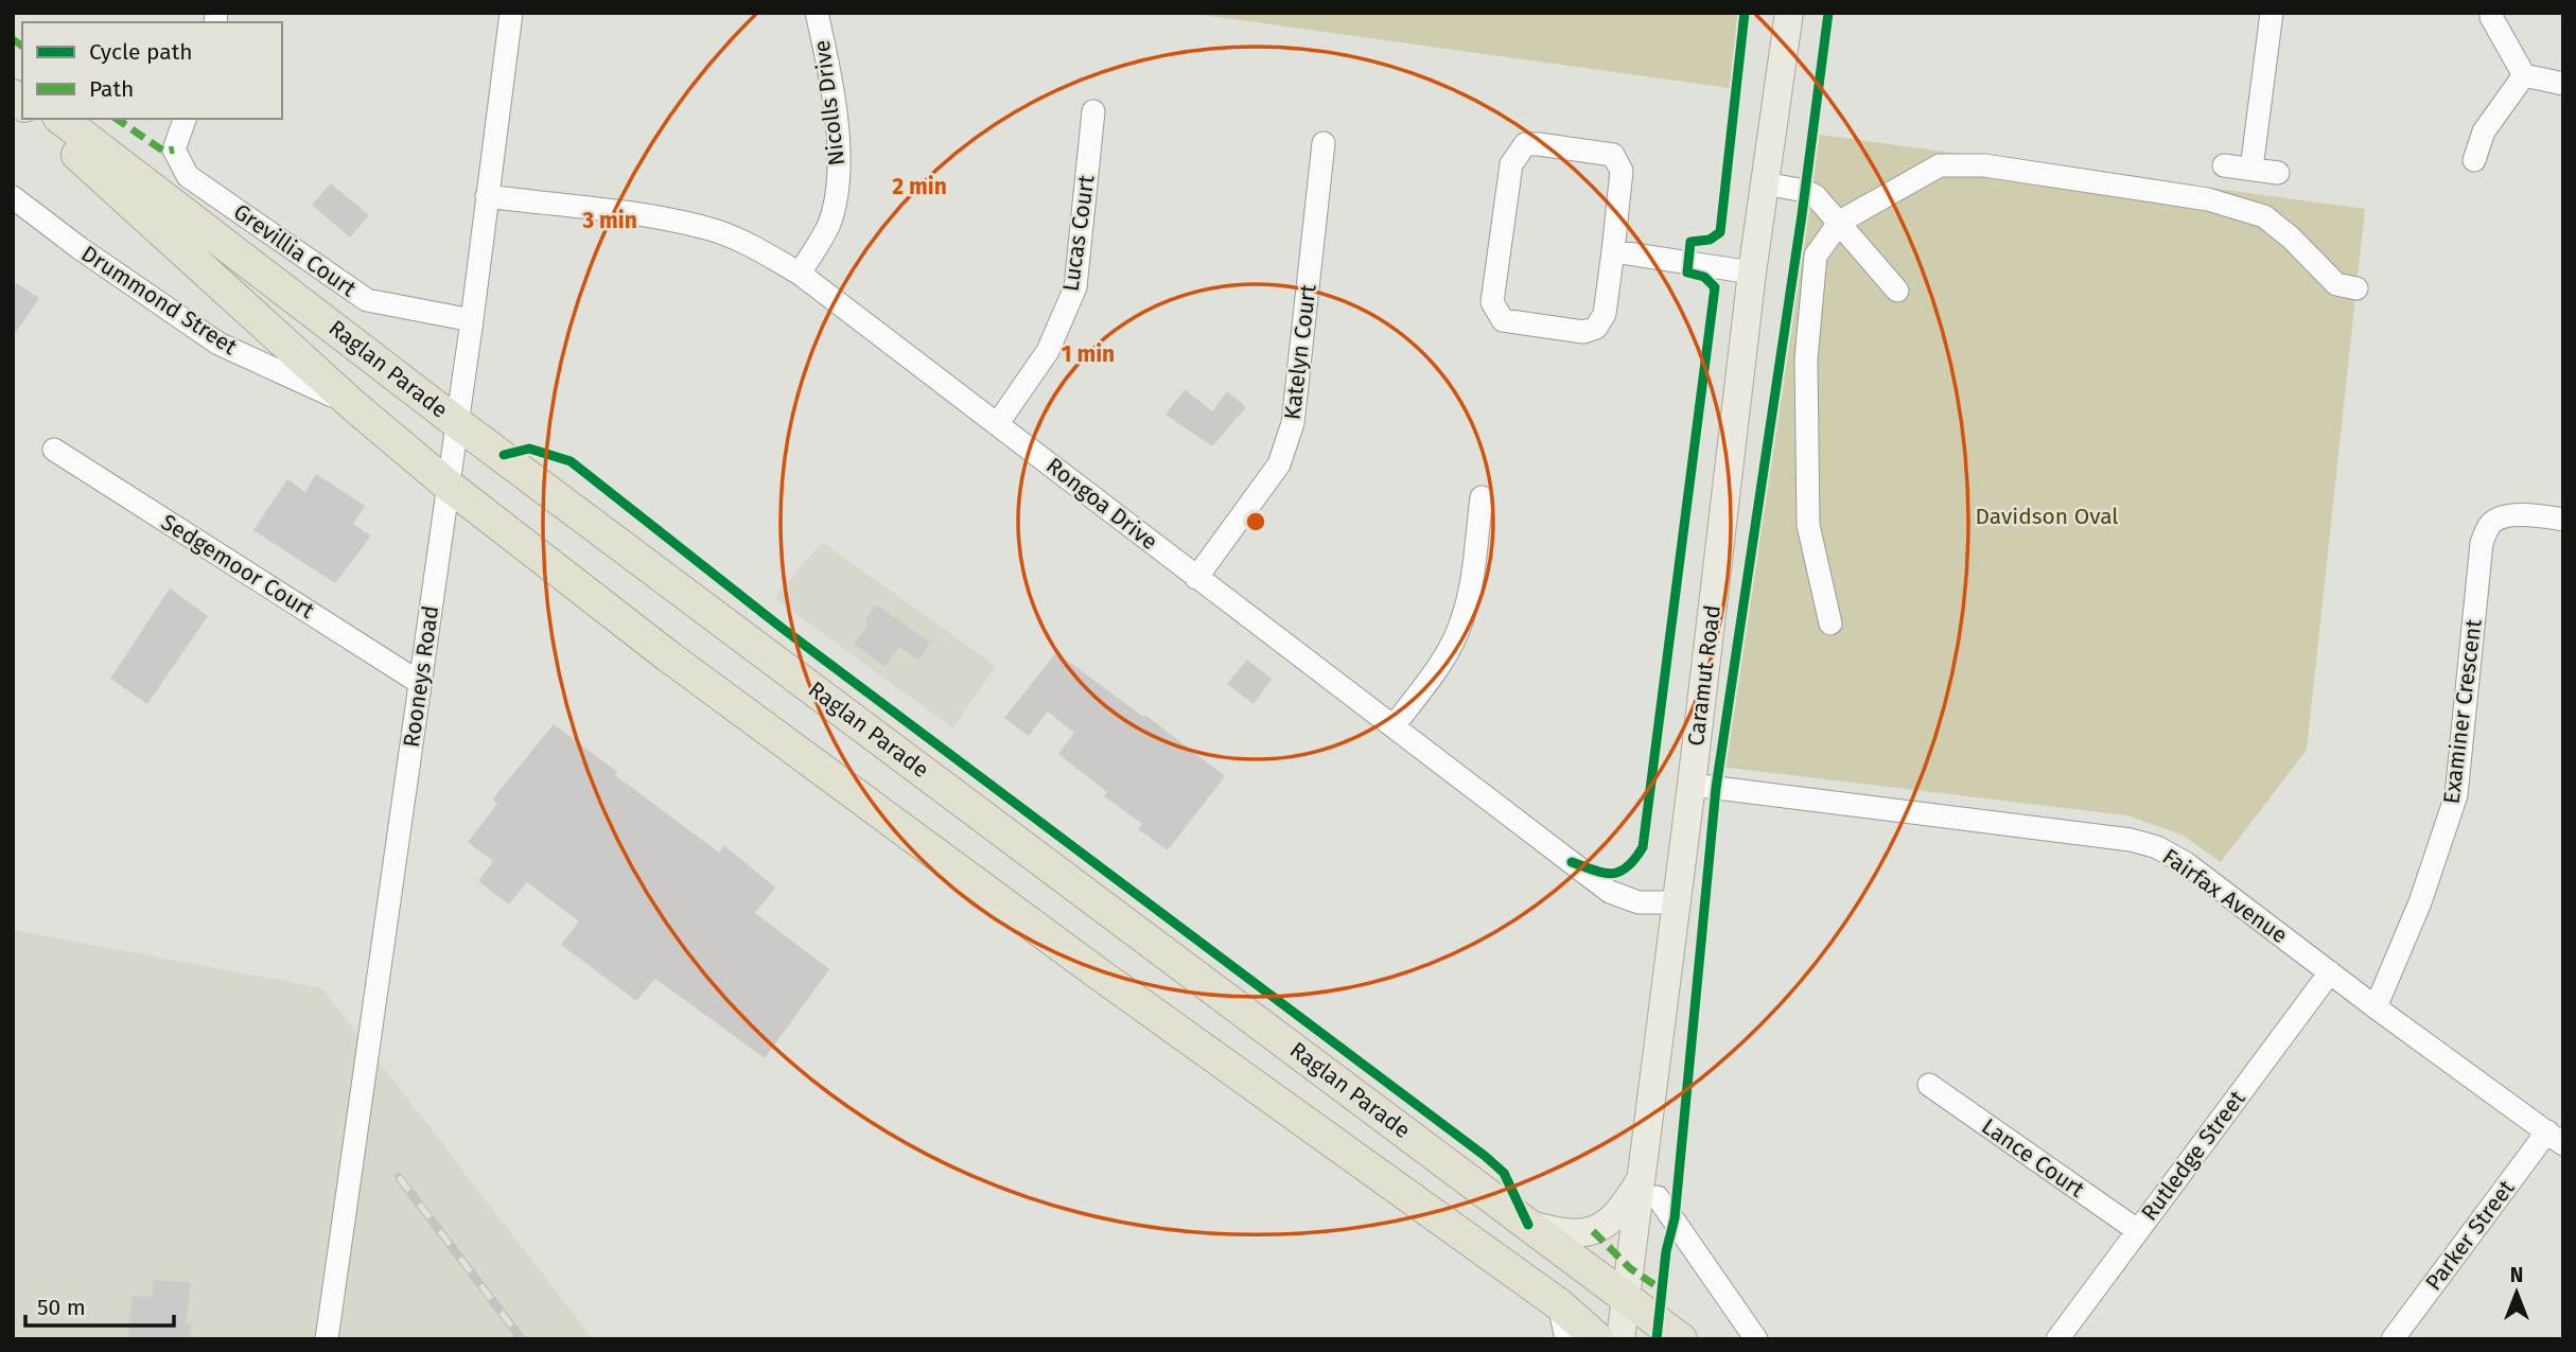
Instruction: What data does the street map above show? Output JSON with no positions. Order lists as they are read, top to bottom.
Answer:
{
  "streets": {
    "highway": ["Raglan Parade"],
    "main road": ["Caramut Road"],
    "street": [
      "Nicolls Drive",
      "Lucas Court",
      "Grevillia Court",
      "Drummond Street",
      "Katelyn Court",
      "Rongoa Drive",
      "Sedgemoor Court",
      "Rooneys Road",
      "Examiner Crescent",
      "Fairfax Avenue",
      "Rutledge Street",
      "Lance Court",
      "Parker Street"
    ]
  },
  "crossings": [
    ["Nicolls Drive", "Rongoa Drive"],
    ["Lucas Court", "Rongoa Drive"],
    ["Grevillia Court", "Rooneys Road"],
    ["Drummond Street", "Raglan Parade"],
    ["Katelyn Court", "Rongoa Drive"],
    ["Raglan Parade", "Caramut Road"],
    ["Raglan Parade", "Rooneys Road"],
    ["Rongoa Drive", "Caramut Road"],
    ["Rongoa Drive", "Rooneys Road"],
    ["Sedgemoor Court", "Rooneys Road"],
    ["Caramut Road", "Fairfax Avenue"],
    ["Examiner Crescent", "Fairfax Avenue"],
    ["Fairfax Avenue", "Rutledge Street"],
    ["Fairfax Avenue", "Parker Street"],
    ["Rutledge Street", "Lance Court"]
  ],
  "parks": ["Davidson Oval"],
  "legend": ["Cycle path", "Path"],
  "scale_bar": "50 m",
  "north": "top",
  "rings": ["2 min", "3 min", "1 min"]
}
